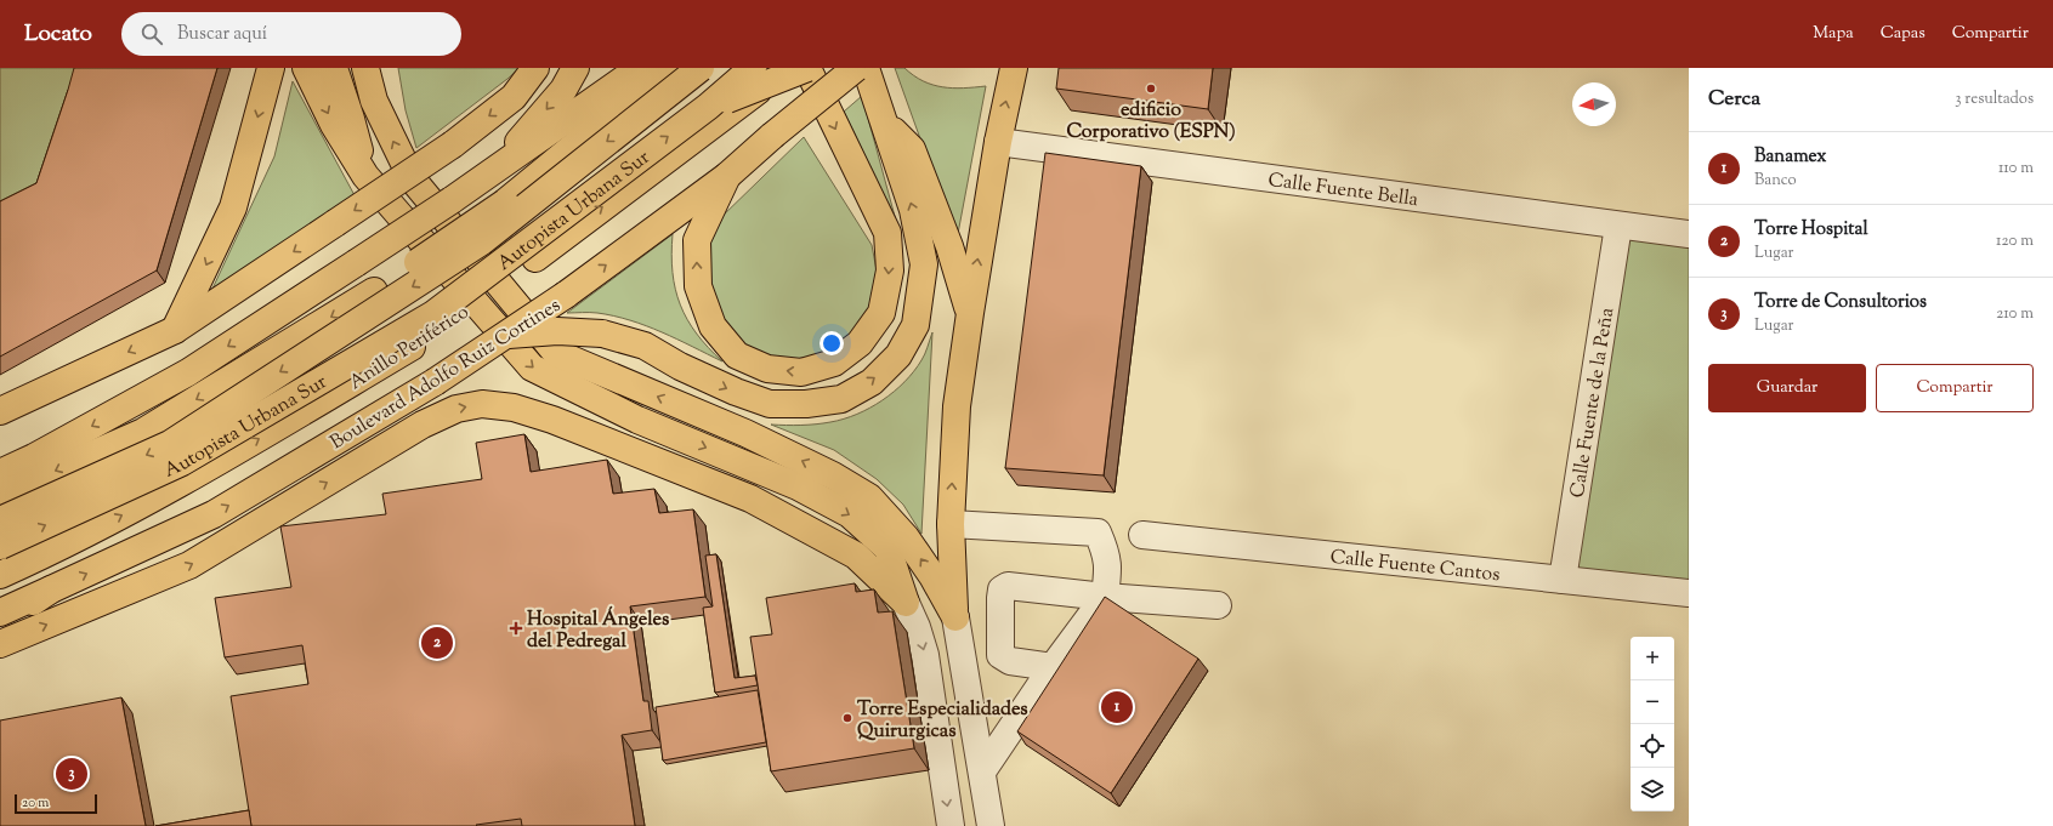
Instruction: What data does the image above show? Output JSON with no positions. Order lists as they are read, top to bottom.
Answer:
{
  "streets": {
    "main road": ["Autopista Urbana Sur", "Anillo Periférico", "Boulevard Adolfo Ruiz Cortines"],
    "street": ["Calle Fuente Bella", "Calle Fuente de la Peña", "Calle Fuente Cantos"]
  },
  "crossings": [
    ["Calle Fuente Bella", "Calle Fuente de la Peña"],
    ["Calle Fuente de la Peña", "Calle Fuente Cantos"]
  ],
  "places": {
    "other": ["edificio Corporativo (ESPN)", "Torre Especialidades Quirurgicas"],
    "health": ["Hospital Ángeles del Pedregal"]
  },
  "scale_bar": "20 m",
  "north": "left",
  "page": {
    "header": "Locato",
    "search": "Buscar aquí",
    "nav": ["Mapa", "Capas", "Compartir"],
    "heading": ["Cerca", "3 resultados"],
    "list": [
      {
        "mark": "1",
        "name": "Banamex",
        "note": "Banco",
        "value": "110 m"
      },
      {
        "mark": "2",
        "name": "Torre Hospital",
        "note": "Lugar",
        "value": "120 m"
      },
      {
        "mark": "3",
        "name": "Torre de Consultorios",
        "note": "Lugar",
        "value": "210 m"
      }
    ],
    "buttons": ["Guardar", "Compartir"],
    "pins": ["2", "1", "3"],
    "map_buttons": ["+", "−"],
    "scale": "20 m"
  }
}
